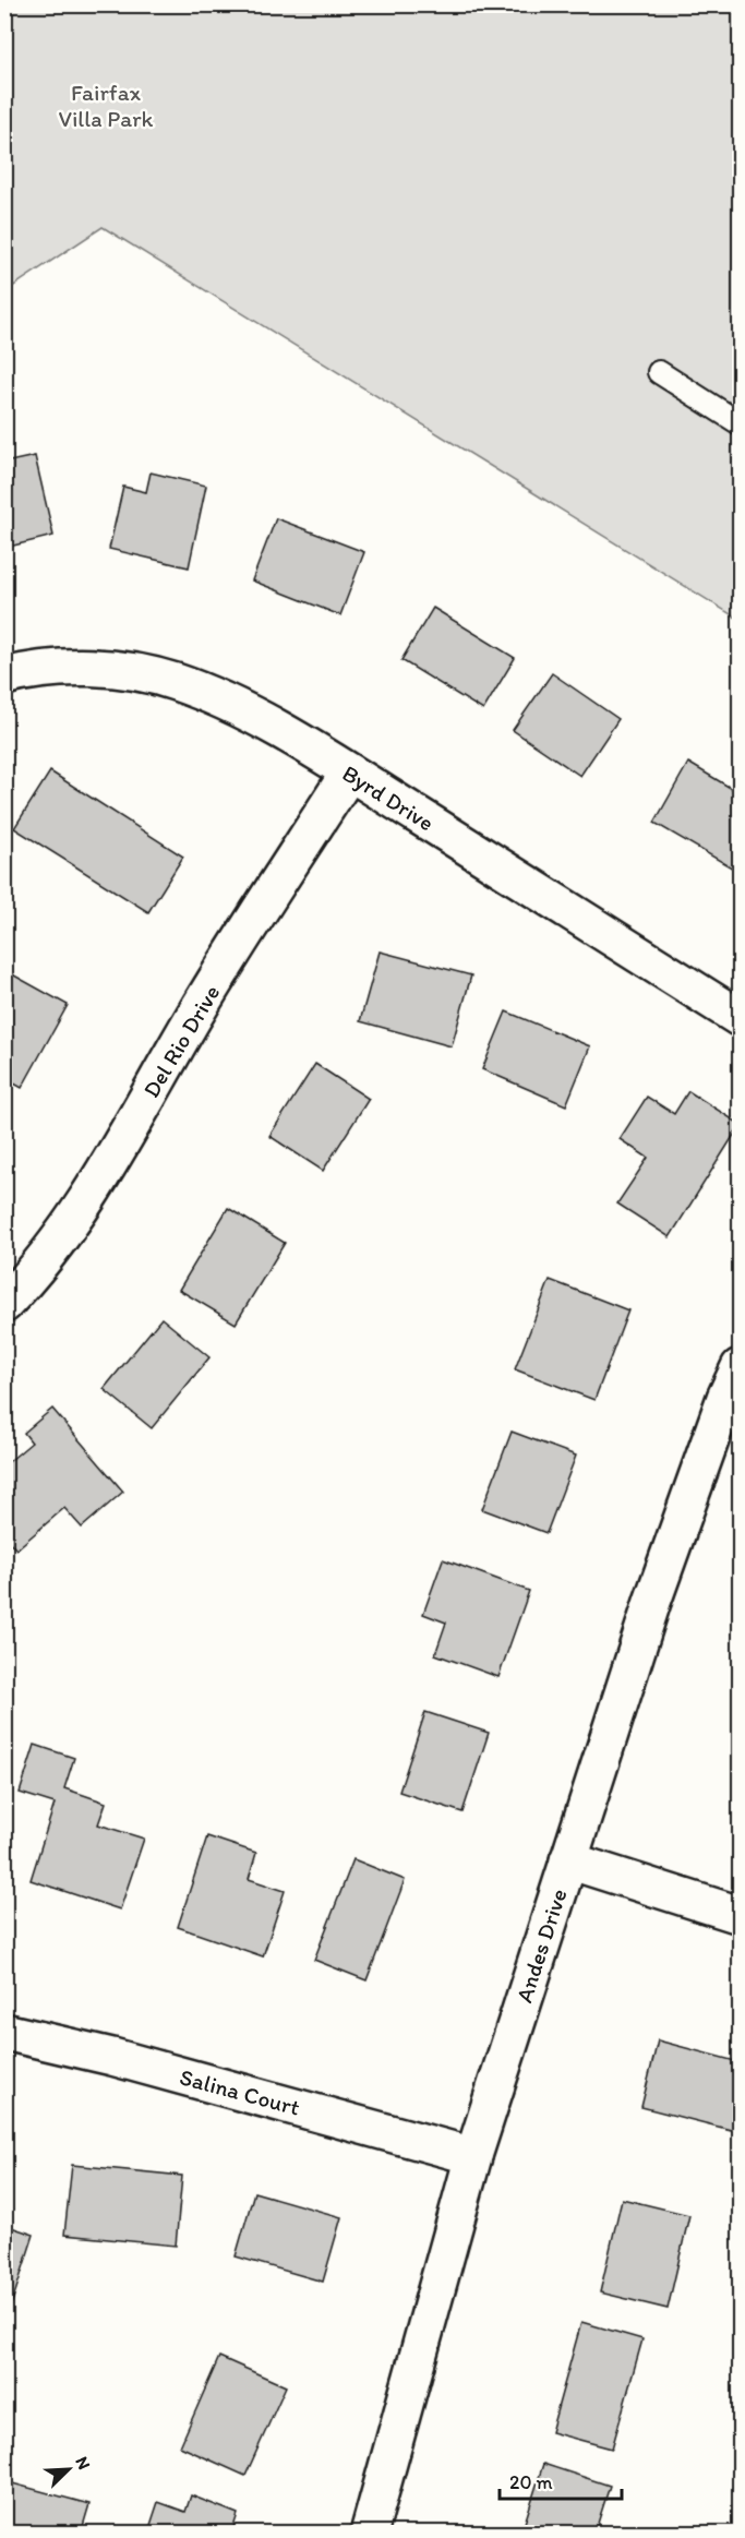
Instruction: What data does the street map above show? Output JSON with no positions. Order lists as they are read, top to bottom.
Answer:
{
  "streets": {
    "street": [
      "Byrd Drive",
      "Del Rio Drive",
      "Andes Drive",
      "Salina Court"
    ]
  },
  "crossings": [
    ["Byrd Drive", "Del Rio Drive"],
    ["Andes Drive", "Salina Court"]
  ],
  "parks": ["Fairfax Villa Park"],
  "scale_bar": "20 m",
  "north": "top right"
}
